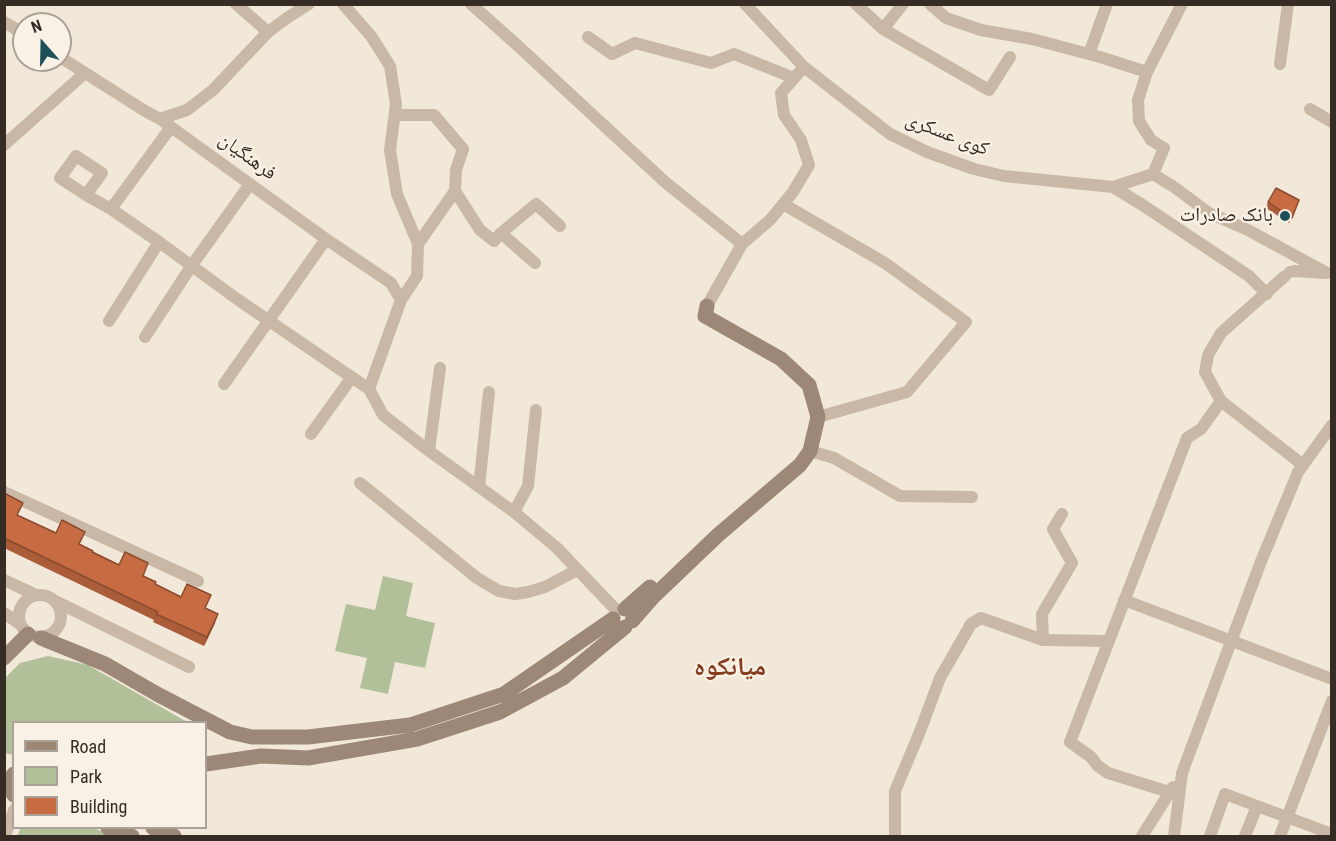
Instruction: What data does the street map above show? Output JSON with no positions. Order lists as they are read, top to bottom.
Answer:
{
  "streets": {
    "street": ["کوی عسکری", "فرهنگیان"]
  },
  "districts": ["میانکوه"],
  "places": ["بانک صادرات"],
  "legend": ["Road", "Park", "Building"],
  "north": "top"
}
